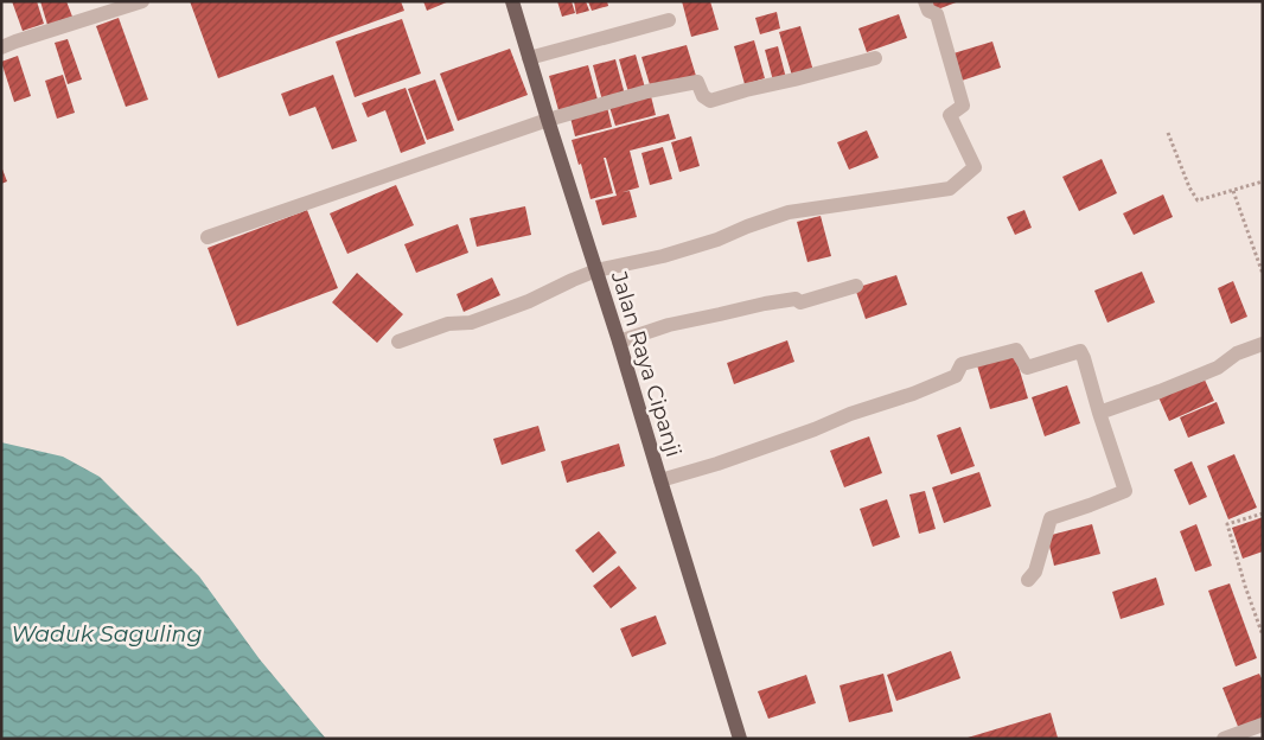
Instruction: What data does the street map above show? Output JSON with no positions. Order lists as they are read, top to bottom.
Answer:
{
  "streets": {
    "main road": ["Jalan Raya Cipanji"]
  },
  "water": ["Waduk Saguling"]
}
